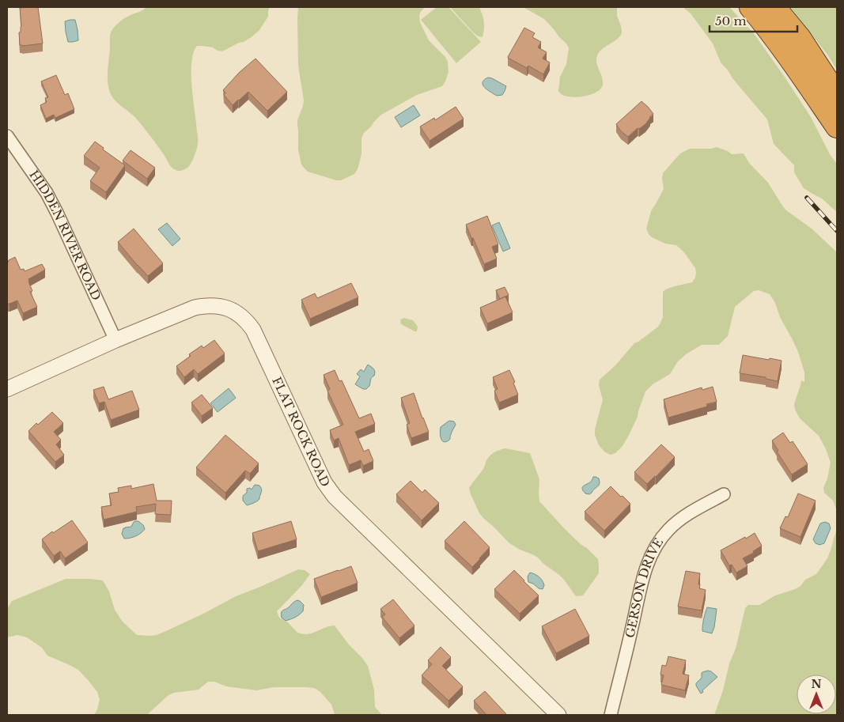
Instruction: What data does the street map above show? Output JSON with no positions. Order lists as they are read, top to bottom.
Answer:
{
  "streets": {
    "street": ["HIDDEN RIVER ROAD", "FLAT ROCK ROAD", "GERSON DRIVE"]
  },
  "crossings": [
    ["HIDDEN RIVER ROAD", "FLAT ROCK ROAD"]
  ],
  "scale_bar": "50 m",
  "north": "top"
}
